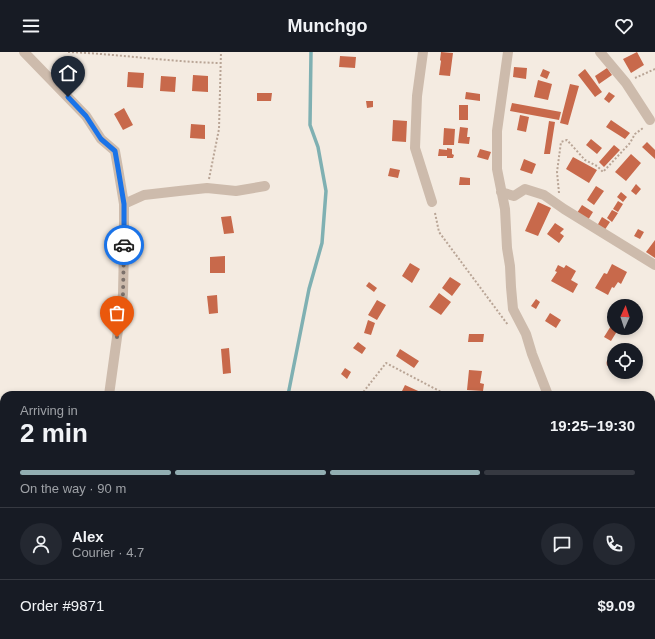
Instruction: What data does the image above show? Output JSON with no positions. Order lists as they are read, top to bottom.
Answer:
{
  "north": "top",
  "page": {
    "header": "Munchgo",
    "heading": ["2 min", "Arriving in", "19:25–19:30"],
    "panel": [
      "Alex",
      "Courier · 4.7",
      "Order #9871",
      "$9.09"
    ],
    "bar": "On the way · 90 m"
  }
}
